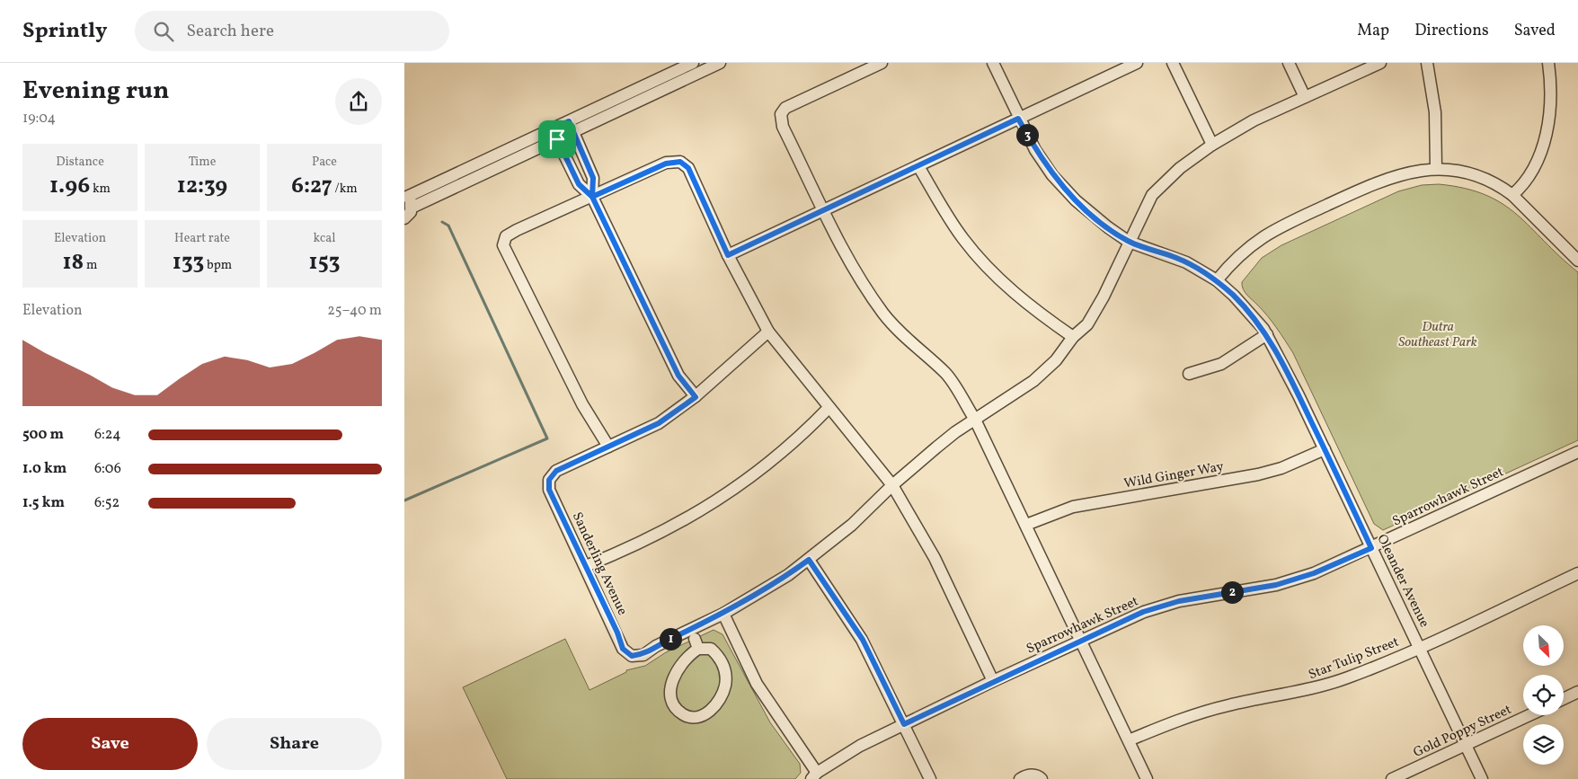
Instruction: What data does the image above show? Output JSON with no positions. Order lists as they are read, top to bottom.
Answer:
{
  "streets": {
    "street": [
      "Wild Ginger Way",
      "Sparrowhawk Street",
      "Sanderling Avenue",
      "Oleander Avenue",
      "Star Tulip Street",
      "Gold Poppy Street"
    ]
  },
  "crossings": [
    ["Wild Ginger Way", "Oleander Avenue"],
    ["Sparrowhawk Street", "Oleander Avenue"],
    ["Oleander Avenue", "Star Tulip Street"],
    ["Oleander Avenue", "Gold Poppy Street"]
  ],
  "parks": ["Dutra Southeast Park"],
  "north": "bottom right",
  "page": {
    "header": "Sprintly",
    "search": "Search here",
    "nav": ["Map", "Directions", "Saved"],
    "heading": ["Evening run", "19:04"],
    "pins": ["3", "2", "1"],
    "stats": [
      ["Distance", "1.96 km"],
      ["Time", "12:39"],
      ["Pace", "6:27 /km"],
      ["Elevation", "18 m"],
      ["Heart rate", "133 bpm"],
      ["kcal", "153"]
    ],
    "chart": ["Elevation", "25–40 m"],
    "list": [
      {
        "name": "500 m",
        "note": "6:24"
      },
      {
        "name": "1.0 km",
        "note": "6:06"
      },
      {
        "name": "1.5 km",
        "note": "6:52"
      }
    ],
    "buttons": ["Save", "Share"]
  }
}
